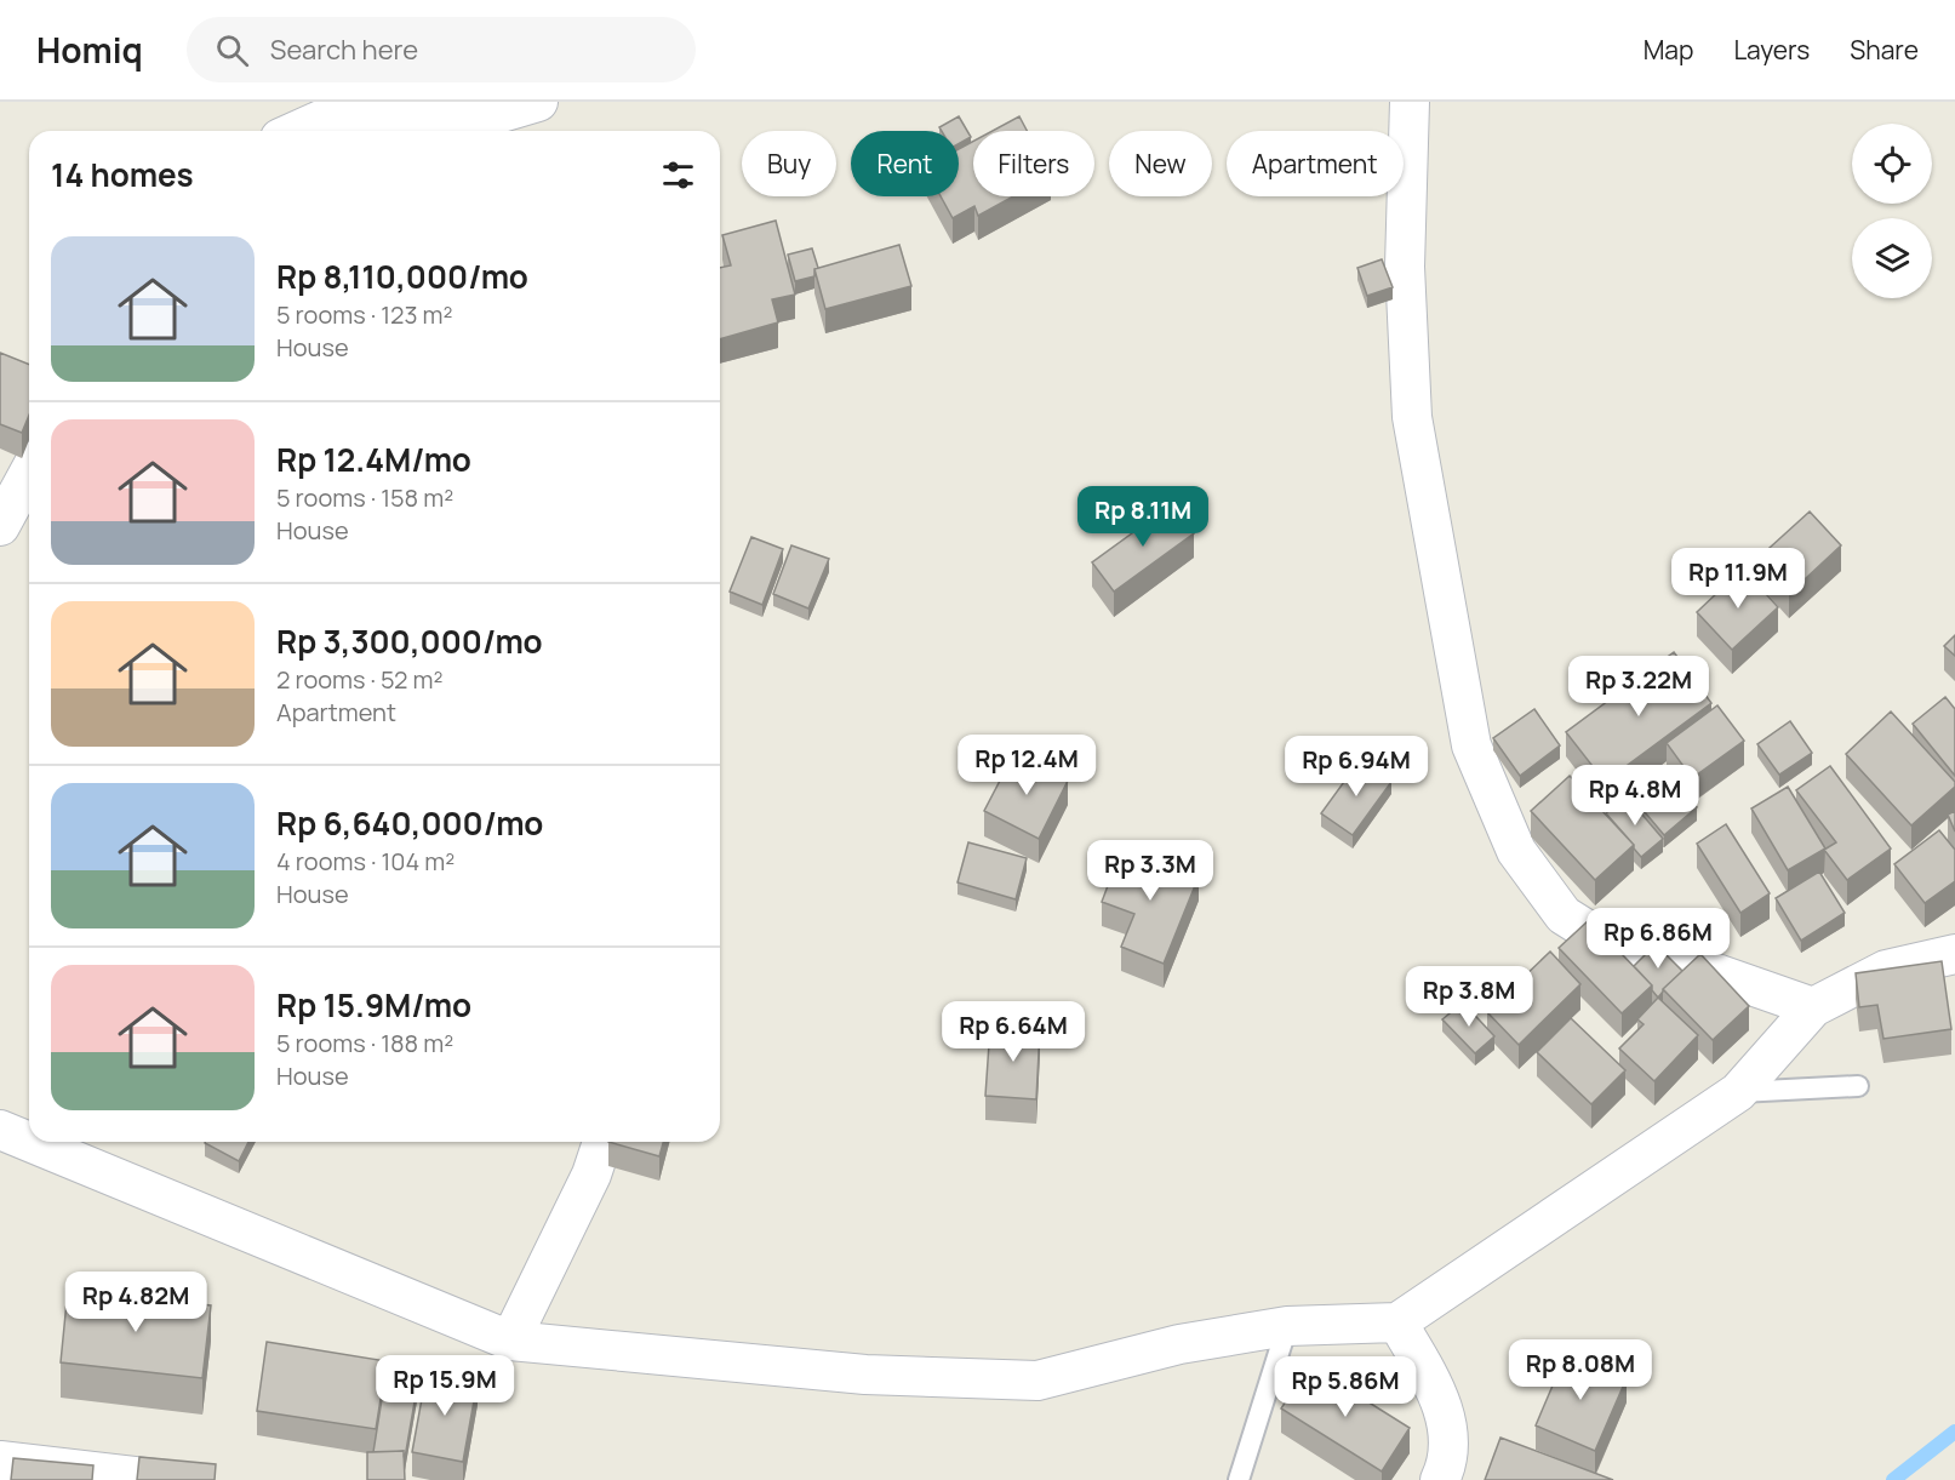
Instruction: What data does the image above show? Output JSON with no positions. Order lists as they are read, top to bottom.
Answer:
{
  "page": {
    "header": "Homiq",
    "search": "Search here",
    "nav": ["Map", "Layers", "Share"],
    "chip": [
      "Buy",
      "Rent",
      "Filters",
      "New",
      "Apartment"
    ],
    "heading": "14 homes",
    "list": [
      {
        "name": "Rp 8,110,000/mo",
        "note": "5 rooms · 123 m² · House"
      },
      {
        "name": "Rp 12.4M/mo",
        "note": "5 rooms · 158 m² · House"
      },
      {
        "name": "Rp 3,300,000/mo",
        "note": "2 rooms · 52 m² · Apartment"
      },
      {
        "name": "Rp 6,640,000/mo",
        "note": "4 rooms · 104 m² · House"
      },
      {
        "name": "Rp 15.9M/mo",
        "note": "5 rooms · 188 m² · House"
      }
    ],
    "price": [
      "Rp 8.11M",
      "Rp 11.9M",
      "Rp 3.22M",
      "Rp 12.4M",
      "Rp 6.94M",
      "Rp 4.8M",
      "Rp 3.3M",
      "Rp 6.86M",
      "Rp 3.8M",
      "Rp 6.64M",
      "Rp 4.82M",
      "Rp 8.08M",
      "Rp 15.9M",
      "Rp 5.86M"
    ]
  }
}
